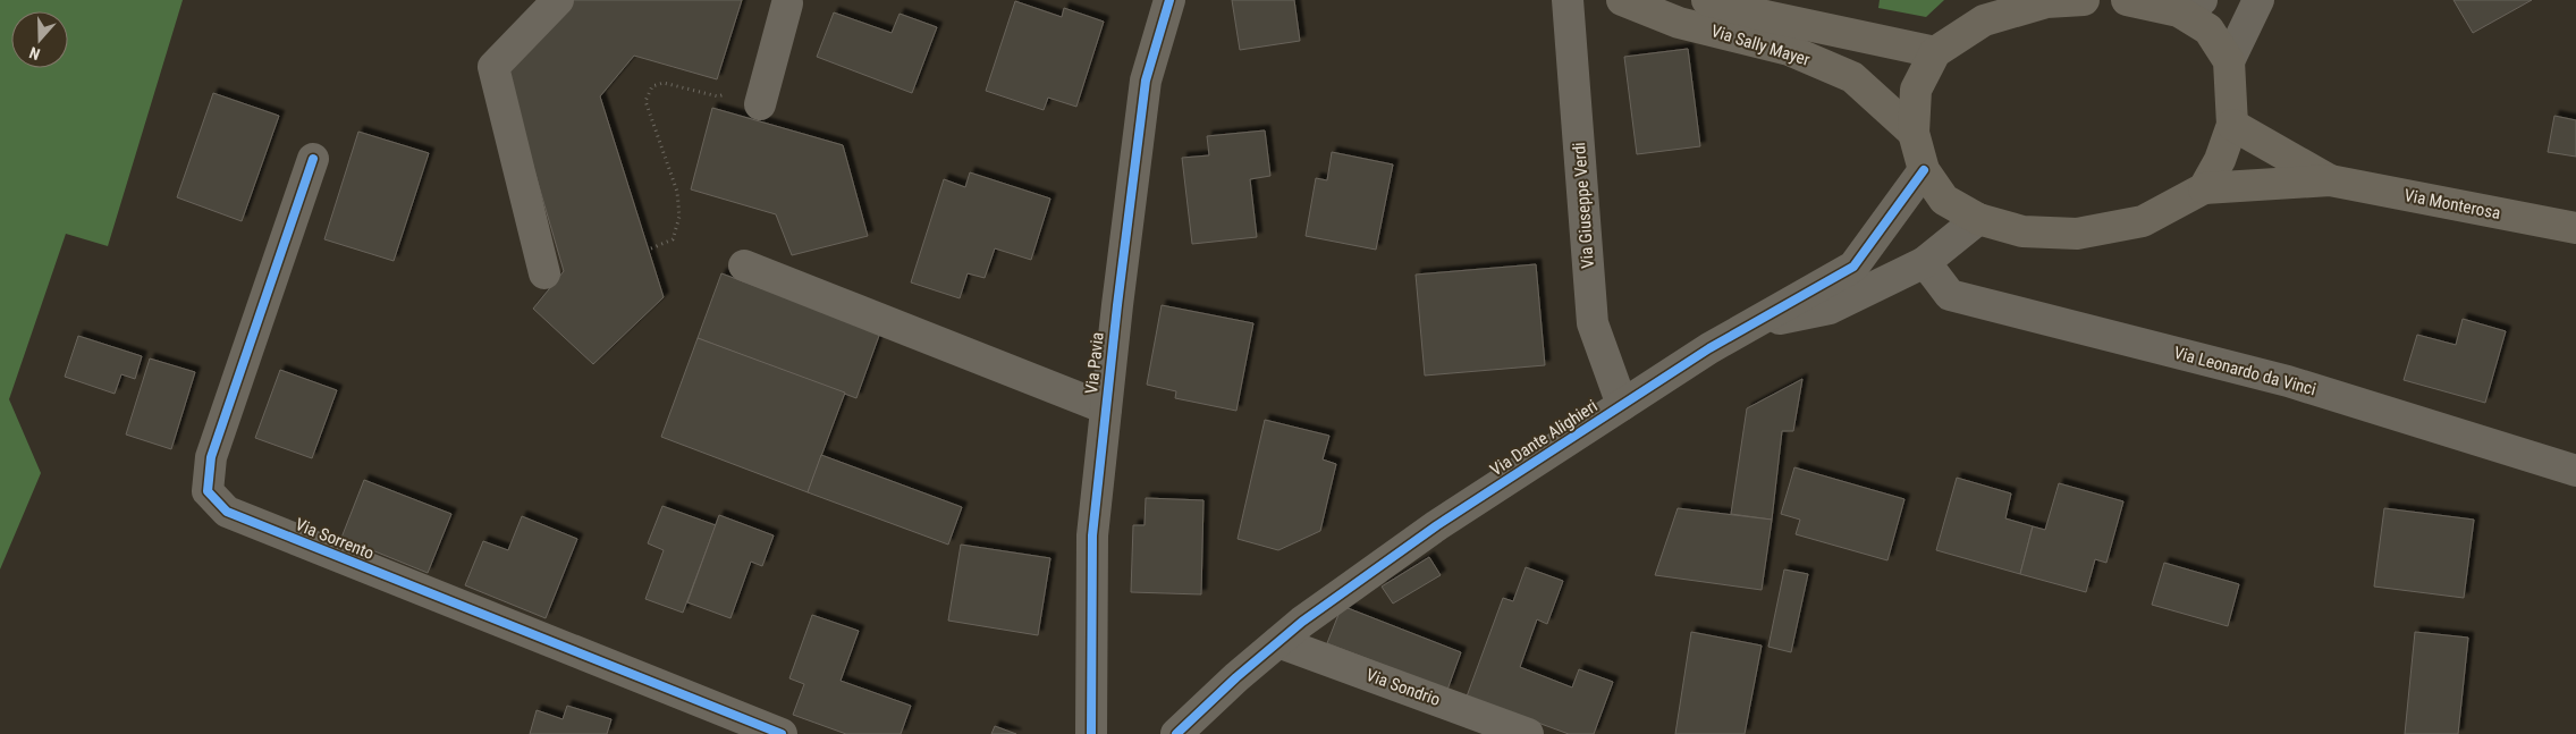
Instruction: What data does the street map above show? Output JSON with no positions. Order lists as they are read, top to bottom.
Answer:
{
  "streets": {
    "main road": ["Via Sally Mayer", "Via Monterosa"],
    "street": [
      "Via Giuseppe Verdi",
      "Via Pavia",
      "Via Leonardo da Vinci",
      "Via Dante Alighieri",
      "Via Sorrento",
      "Via Sondrio"
    ]
  },
  "crossings": [
    ["Via Giuseppe Verdi", "Via Dante Alighieri"],
    ["Via Leonardo da Vinci", "Via Dante Alighieri"],
    ["Via Dante Alighieri", "Via Sondrio"]
  ],
  "north": "bottom"
}
